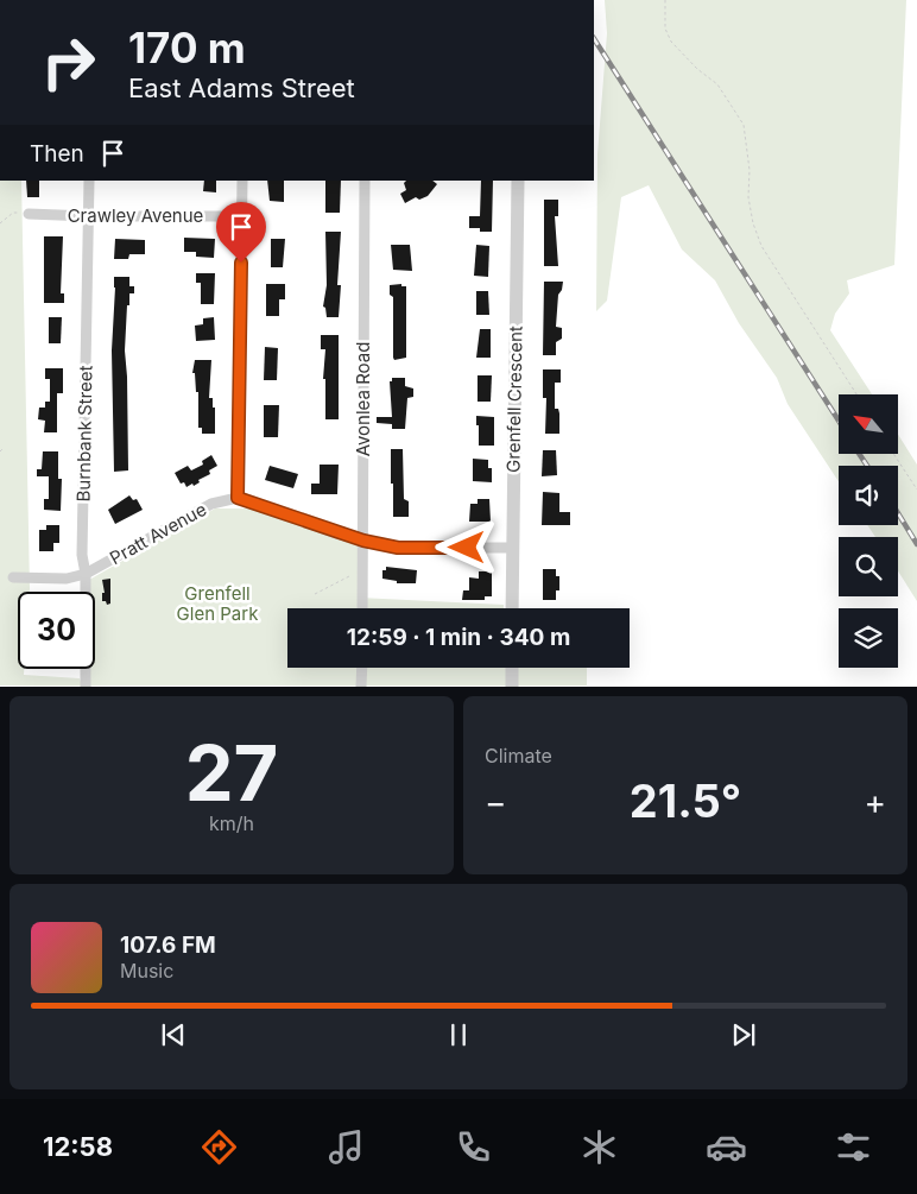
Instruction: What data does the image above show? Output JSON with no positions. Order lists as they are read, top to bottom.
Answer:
{
  "streets": {
    "street": [
      "Crawley Avenue",
      "Avonlea Road",
      "Grenfell Crescent",
      "Burnbank Street",
      "Pratt Avenue"
    ]
  },
  "crossings": [
    ["Crawley Avenue", "Burnbank Street"],
    ["Burnbank Street", "Pratt Avenue"]
  ],
  "parks": ["Grenfell Glen Park"],
  "north": "top left",
  "page": {
    "turn": ["170 m", "East Adams Street"],
    "then": "Then",
    "limit": "30",
    "trip": "12:59 · 1 min · 340 m",
    "tile": [
      ["27", "km/h"],
      "Climate"
    ],
    "heat": ["−", "21.5°", "+"],
    "song": ["107.6 FM", "Music"],
    "tabs": "12:58"
  }
}
